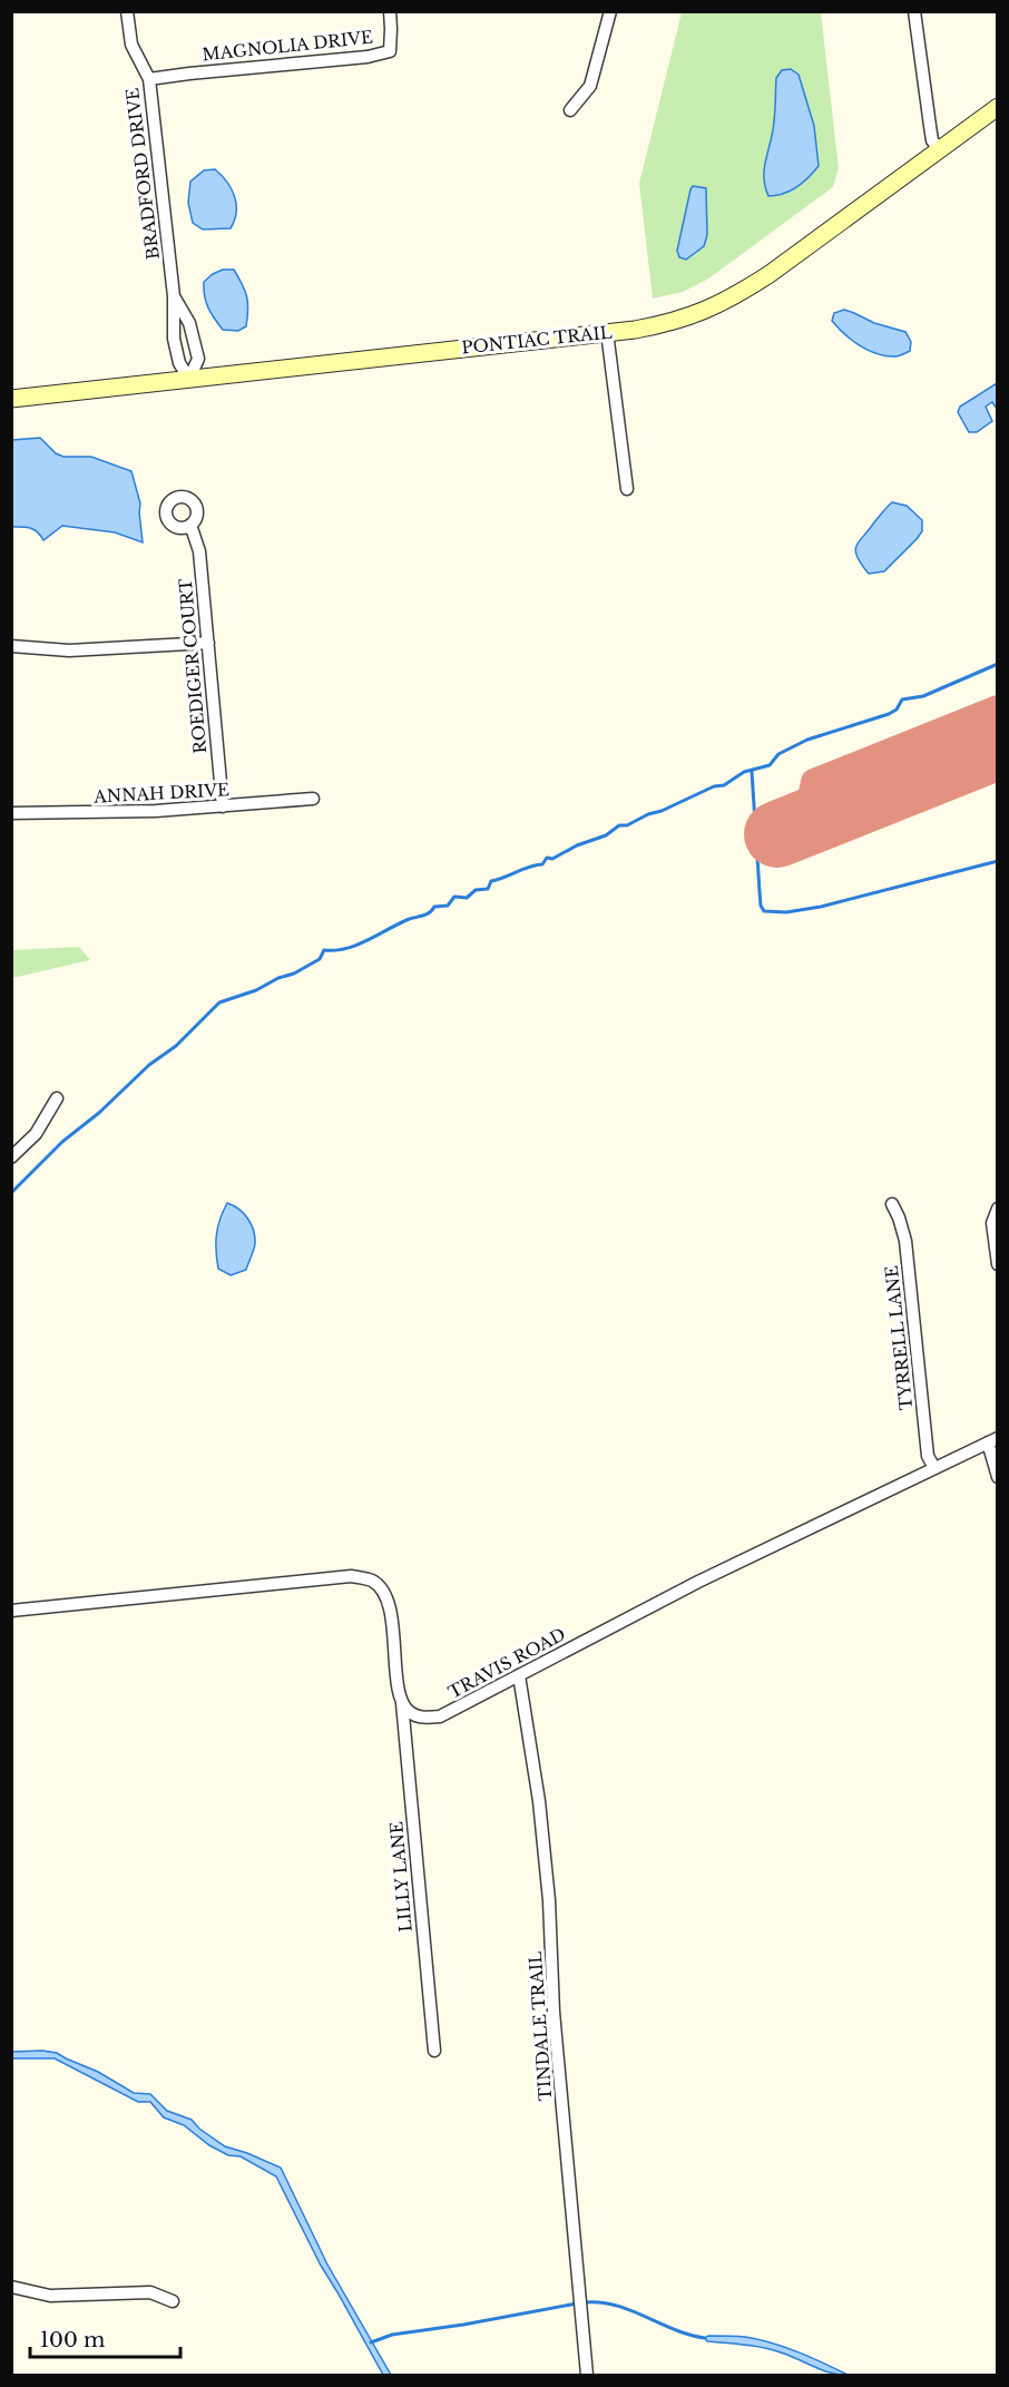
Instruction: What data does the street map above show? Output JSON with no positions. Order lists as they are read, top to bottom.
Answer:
{
  "streets": {
    "main road": ["PONTIAC TRAIL"],
    "street": [
      "MAGNOLIA DRIVE",
      "BRADFORD DRIVE",
      "ROEDIGER COURT",
      "ANNAH DRIVE",
      "TYRRELL LANE",
      "TRAVIS ROAD",
      "LILLY LANE",
      "TINDALE TRAIL"
    ]
  },
  "crossings": [
    ["MAGNOLIA DRIVE", "BRADFORD DRIVE"],
    ["BRADFORD DRIVE", "PONTIAC TRAIL"],
    ["ROEDIGER COURT", "ANNAH DRIVE"],
    ["TYRRELL LANE", "TRAVIS ROAD"],
    ["TRAVIS ROAD", "LILLY LANE"],
    ["TRAVIS ROAD", "TINDALE TRAIL"]
  ],
  "scale_bar": "100 m"
}
